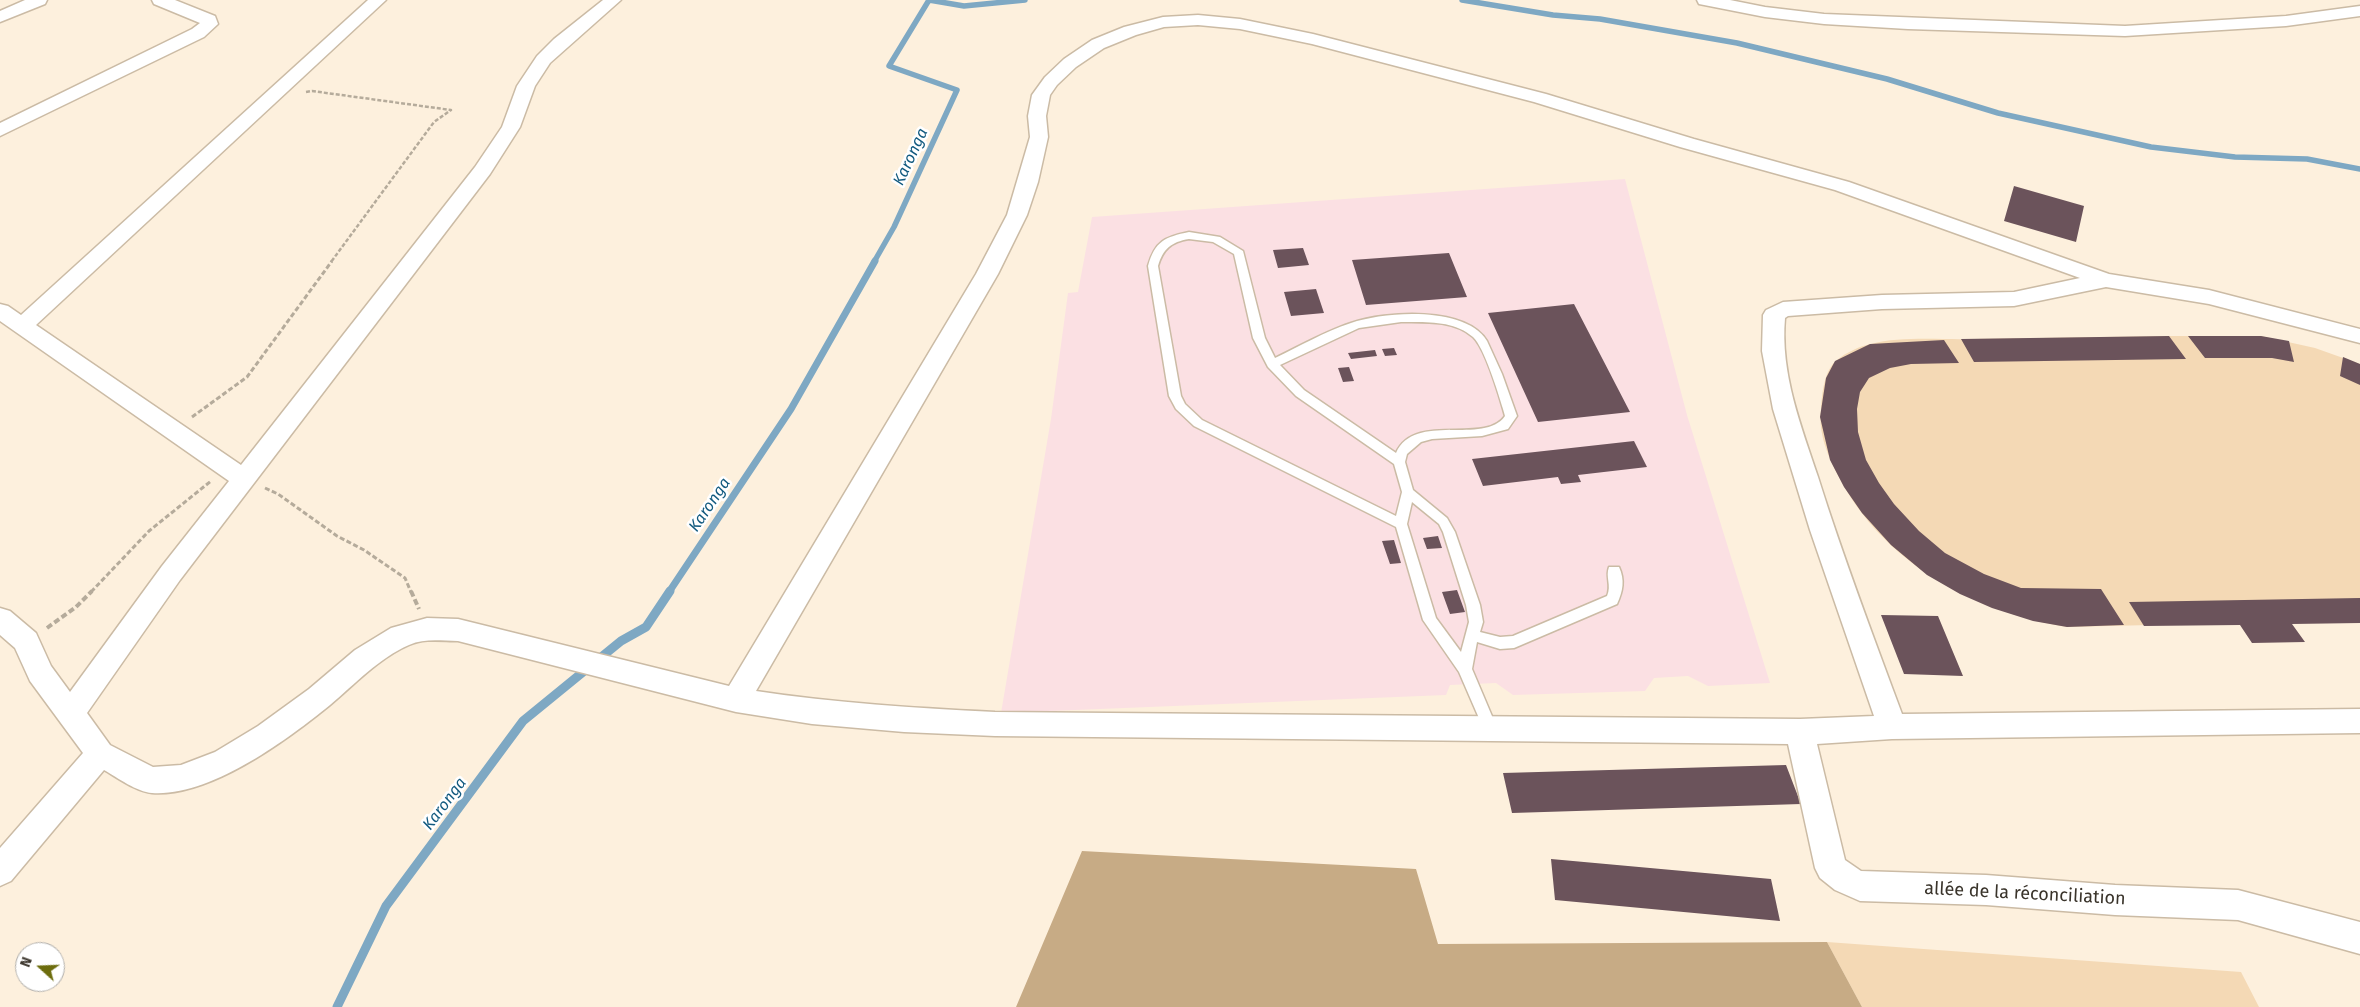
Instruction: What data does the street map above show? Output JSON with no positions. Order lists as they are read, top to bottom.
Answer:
{
  "streets": {
    "street": ["allée de la réconciliation"]
  },
  "water": ["Karonga"],
  "north": "left"
}
